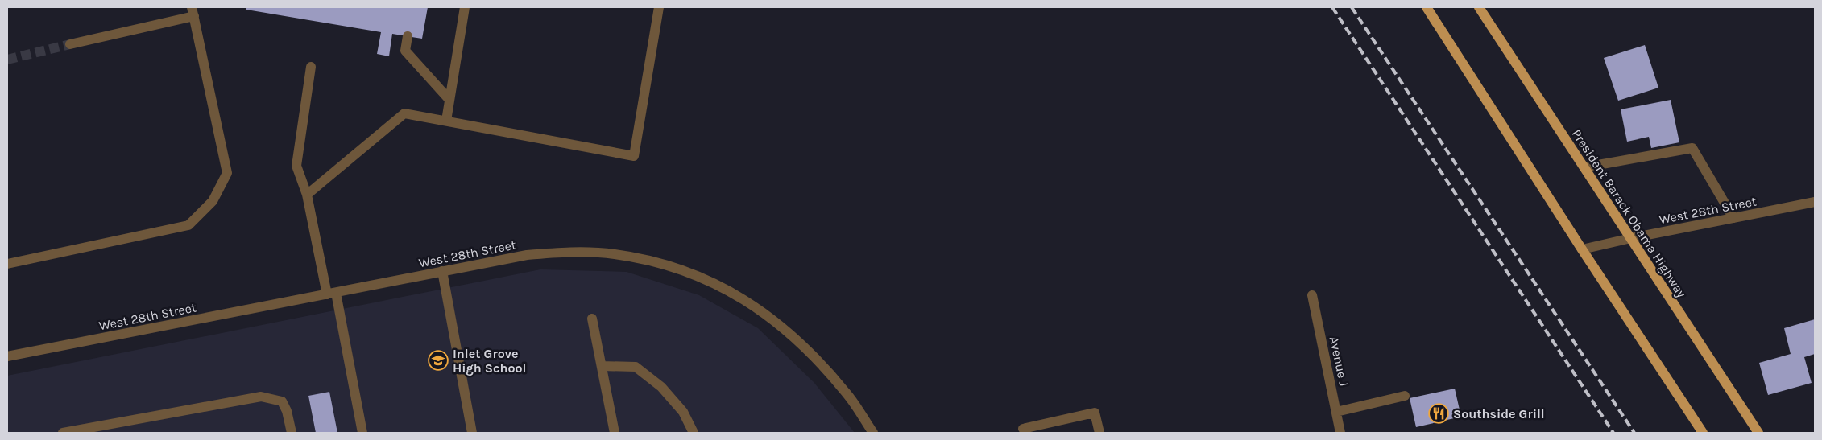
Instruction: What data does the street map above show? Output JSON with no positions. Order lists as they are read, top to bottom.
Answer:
{
  "streets": {
    "main road": ["President Barack Obama Highway"],
    "street": ["West 28th Street", "Avenue J"]
  },
  "crossings": [
    ["West 28th Street", "President Barack Obama Highway"]
  ],
  "places": {
    "school or university": ["Inlet Grove High School"],
    "restaurant": ["Southside Grill"]
  }
}
